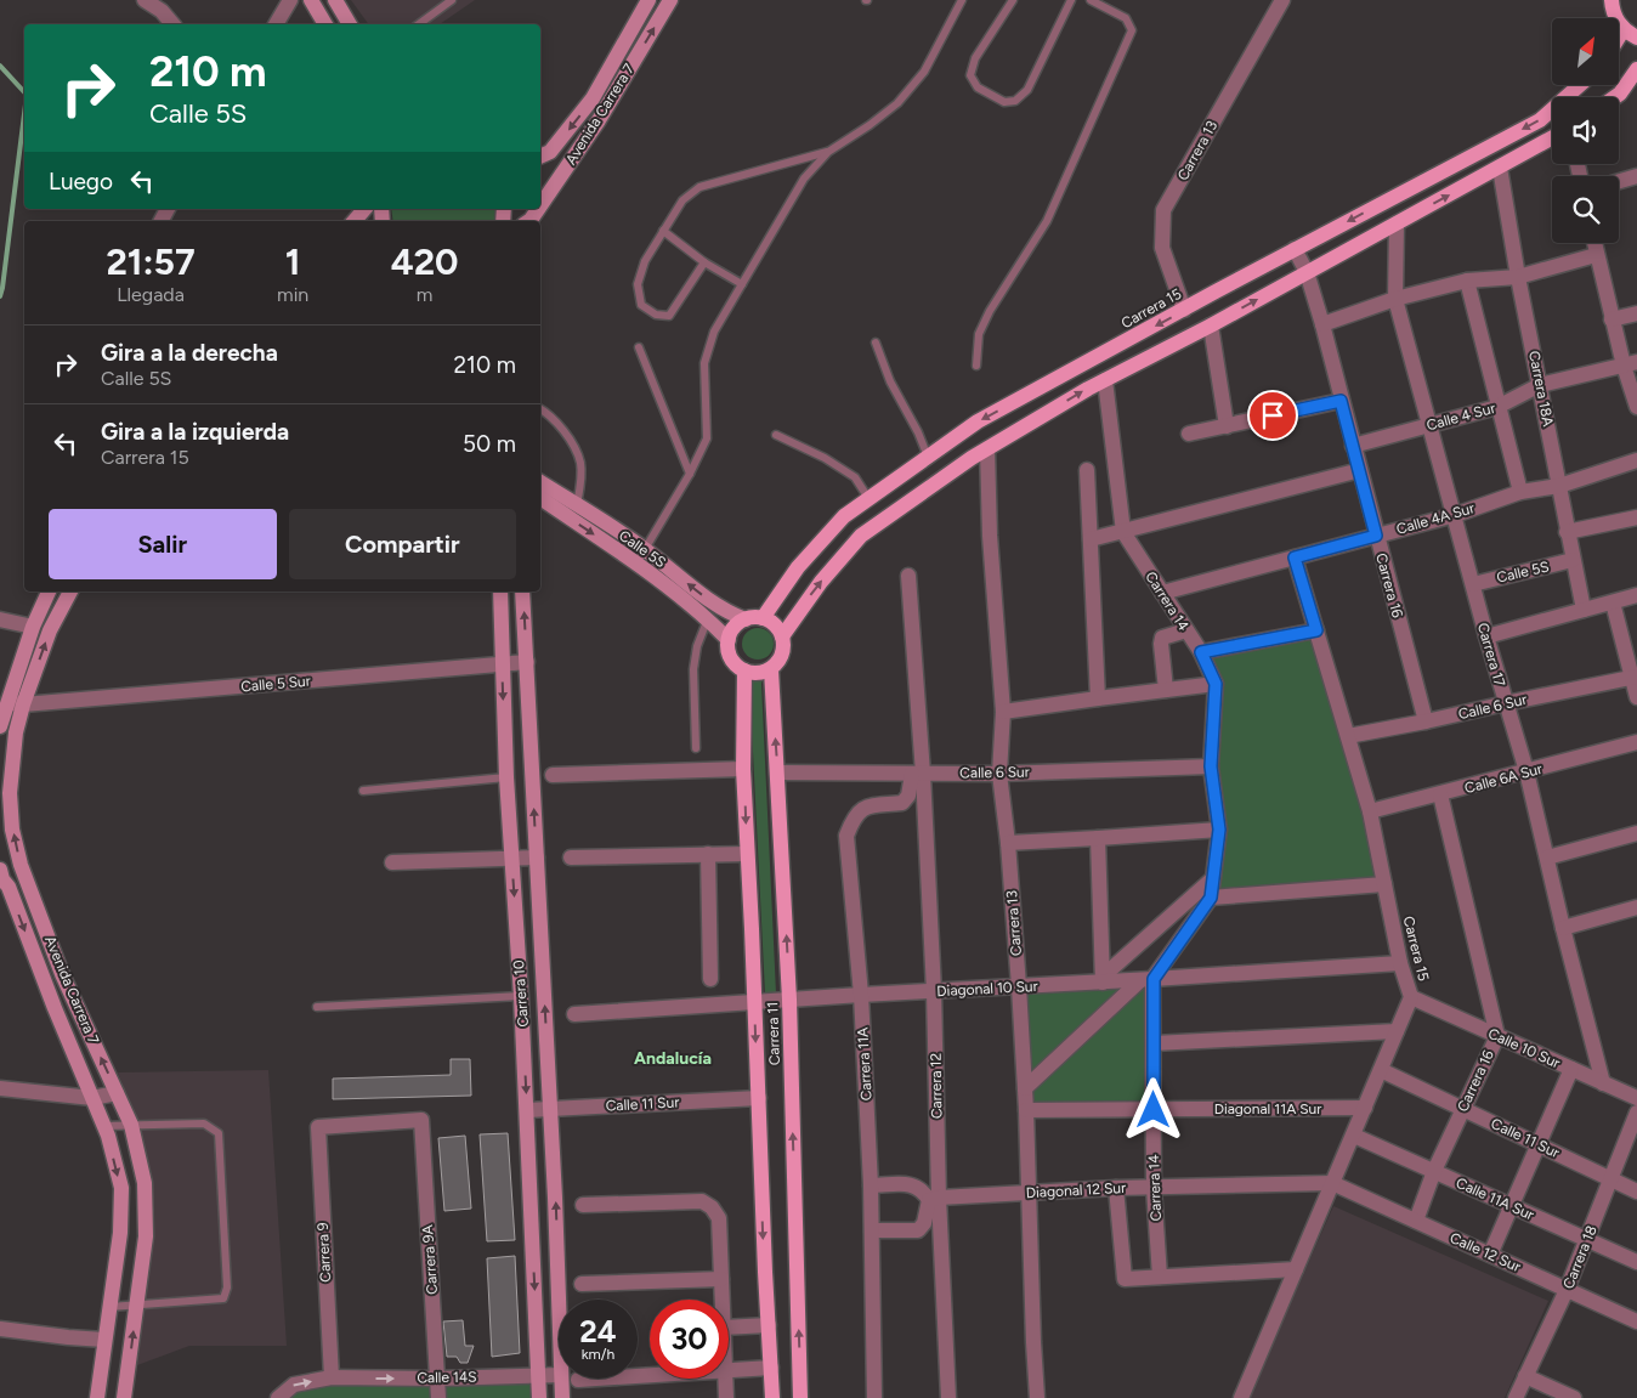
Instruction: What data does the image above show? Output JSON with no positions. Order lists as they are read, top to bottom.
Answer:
{
  "streets": {
    "main road": [
      "Avenida Carrera 7",
      "Carrera 15",
      "Calle 5S",
      "Carrera 10",
      "Carrera 11"
    ],
    "street": [
      "Carrera 13",
      "Carrera 18A",
      "Calle 4 Sur",
      "Calle 4A Sur",
      "Carrera 16",
      "Carrera 14",
      "Carrera 17",
      "Calle 5 Sur",
      "Calle 6 Sur",
      "Calle 6A Sur",
      "Diagonal 10 Sur",
      "Calle 10 Sur",
      "Carrera 11A",
      "Carrera 12",
      "Calle 11 Sur",
      "Diagonal 11A Sur",
      "Diagonal 12 Sur",
      "Calle 11A Sur",
      "Carrera 9",
      "Calle 12 Sur",
      "Carrera 18",
      "Carrera 9A",
      "Calle 14S"
    ]
  },
  "crossings": [
    ["Avenida Carrera 7", "Calle 5 Sur"],
    ["Carrera 13", "Carrera 15"],
    ["Carrera 13", "Calle 6 Sur"],
    ["Carrera 13", "Diagonal 10 Sur"],
    ["Carrera 13", "Diagonal 11A Sur"],
    ["Carrera 13", "Diagonal 12 Sur"],
    ["Carrera 15", "Calle 4A Sur"],
    ["Carrera 15", "Calle 5S"],
    ["Carrera 15", "Carrera 16"],
    ["Carrera 15", "Calle 6 Sur"],
    ["Carrera 15", "Calle 6A Sur"],
    ["Carrera 15", "Diagonal 10 Sur"],
    ["Carrera 15", "Carrera 11"],
    ["Carrera 15", "Calle 10 Sur"],
    ["Carrera 15", "Calle 11 Sur"],
    ["Carrera 15", "Diagonal 11A Sur"],
    ["Carrera 15", "Diagonal 12 Sur"],
    ["Carrera 15", "Calle 11A Sur"],
    ["Carrera 15", "Calle 12 Sur"],
    ["Carrera 18A", "Calle 4 Sur"],
    ["Carrera 18A", "Calle 4A Sur"],
    ["Carrera 18A", "Calle 5S"],
    ["Calle 4 Sur", "Carrera 16"],
    ["Calle 4 Sur", "Carrera 17"],
    ["Calle 4A Sur", "Carrera 16"],
    ["Calle 4A Sur", "Carrera 14"],
    ["Calle 4A Sur", "Carrera 17"],
    ["Calle 5S", "Carrera 17"],
    ["Calle 5S", "Carrera 11"],
    ["Carrera 16", "Calle 6 Sur"],
    ["Carrera 16", "Calle 6A Sur"],
    ["Carrera 16", "Calle 10 Sur"],
    ["Carrera 16", "Calle 11 Sur"],
    ["Carrera 16", "Calle 11A Sur"],
    ["Carrera 16", "Calle 12 Sur"],
    ["Carrera 14", "Calle 6 Sur"],
    ["Carrera 14", "Diagonal 10 Sur"],
    ["Carrera 14", "Diagonal 11A Sur"],
    ["Carrera 14", "Diagonal 12 Sur"],
    ["Carrera 17", "Calle 6 Sur"],
    ["Carrera 17", "Calle 6A Sur"],
    ["Carrera 17", "Calle 10 Sur"],
    ["Calle 5 Sur", "Carrera 10"],
    ["Calle 6 Sur", "Carrera 11"],
    ["Calle 6 Sur", "Carrera 11A"],
    ["Calle 6 Sur", "Carrera 12"],
    ["Diagonal 10 Sur", "Carrera 11"],
    ["Diagonal 10 Sur", "Carrera 11A"],
    ["Diagonal 10 Sur", "Carrera 12"],
    ["Carrera 10", "Calle 11 Sur"],
    ["Carrera 10", "Calle 14S"],
    ["Carrera 11", "Calle 11 Sur"],
    ["Carrera 11A", "Carrera 12"],
    ["Carrera 12", "Diagonal 12 Sur"],
    ["Calle 11 Sur", "Carrera 18"],
    ["Diagonal 12 Sur", "Calle 12 Sur"],
    ["Calle 11A Sur", "Carrera 18"],
    ["Carrera 9", "Carrera 9A"],
    ["Carrera 9", "Calle 14S"],
    ["Calle 12 Sur", "Carrera 18"],
    ["Carrera 9A", "Calle 14S"]
  ],
  "one_way": ["Calle 14S"],
  "districts": ["Andalucía"],
  "north": "top right",
  "page": {
    "turn": ["210 m", "Calle 5S"],
    "then": "Luego",
    "eta": [
      "21:57",
      "Llegada",
      "1",
      "min",
      "420",
      "m"
    ],
    "list": [
      {
        "name": "Gira a la derecha",
        "note": "Calle 5S",
        "value": "210 m"
      },
      {
        "name": "Gira a la izquierda",
        "note": "Carrera 15",
        "value": "50 m"
      }
    ],
    "buttons": ["Salir", "Compartir"],
    "speed": "24 km/h",
    "limit": "30"
  }
}
